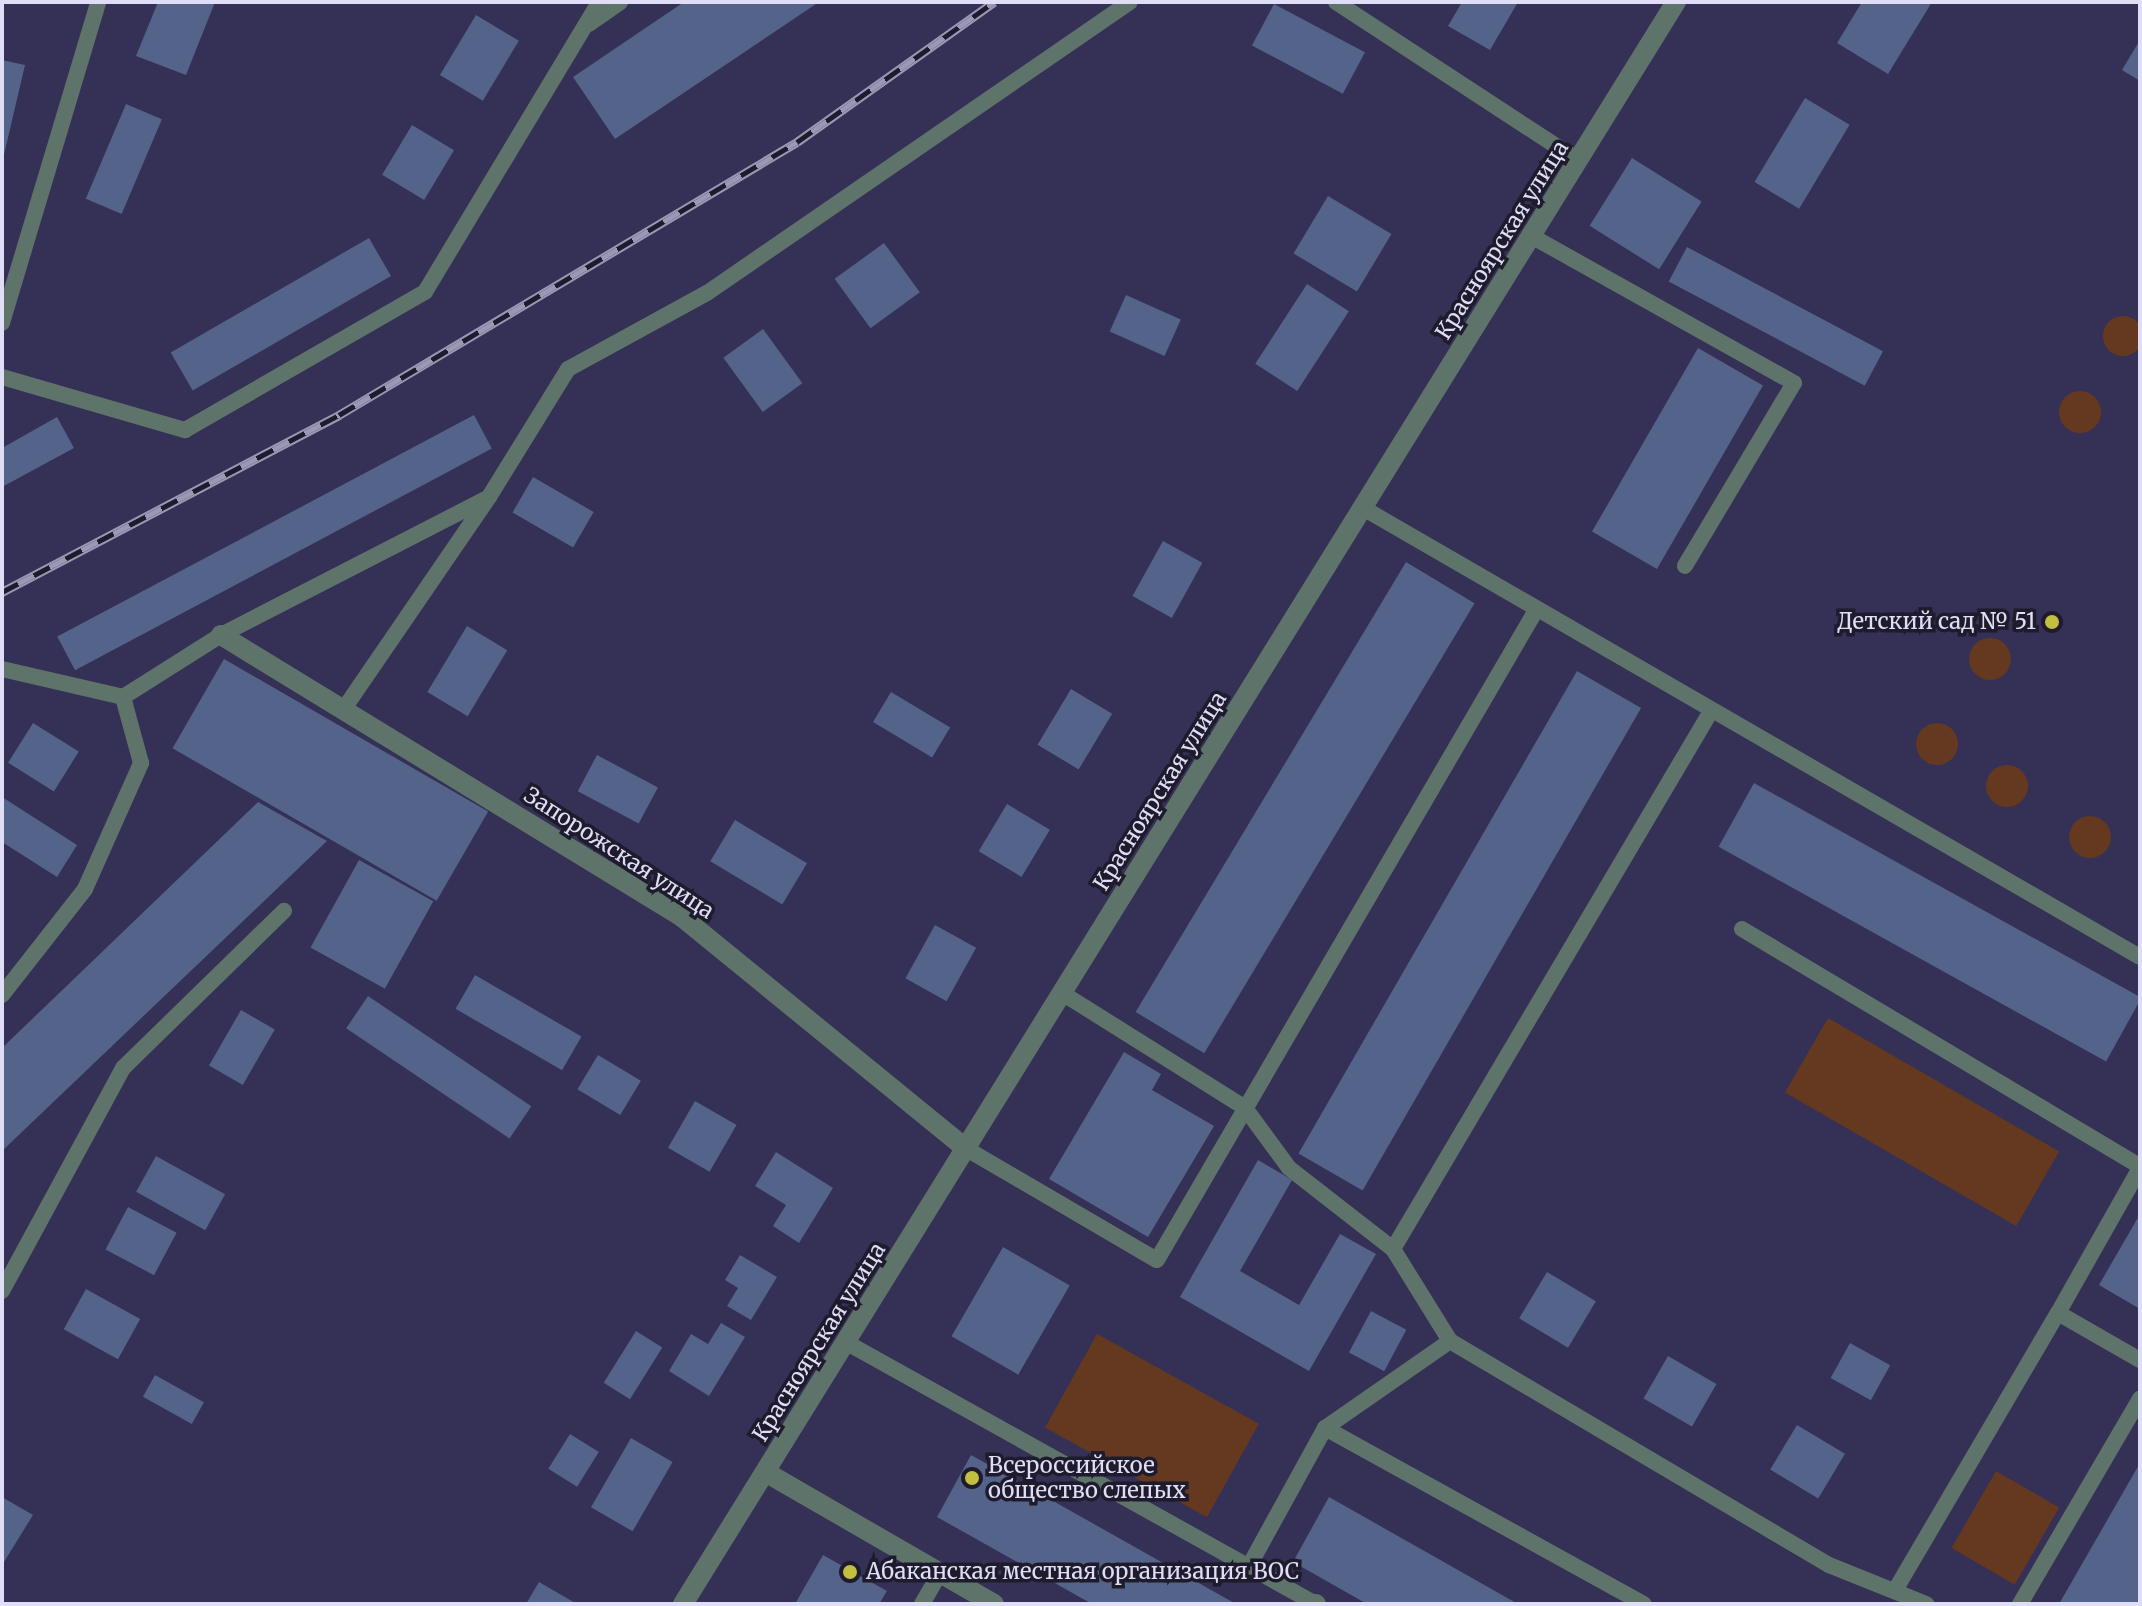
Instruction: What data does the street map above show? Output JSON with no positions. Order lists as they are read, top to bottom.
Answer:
{
  "streets": {
    "street": ["Красноярская улица", "Запорожская улица"]
  },
  "crossings": [
    ["Красноярская улица", "Запорожская улица"]
  ],
  "places": ["Детский сад № 51", "Всероссийское общество слепых", "Абаканская местная организация ВОС"]
}
